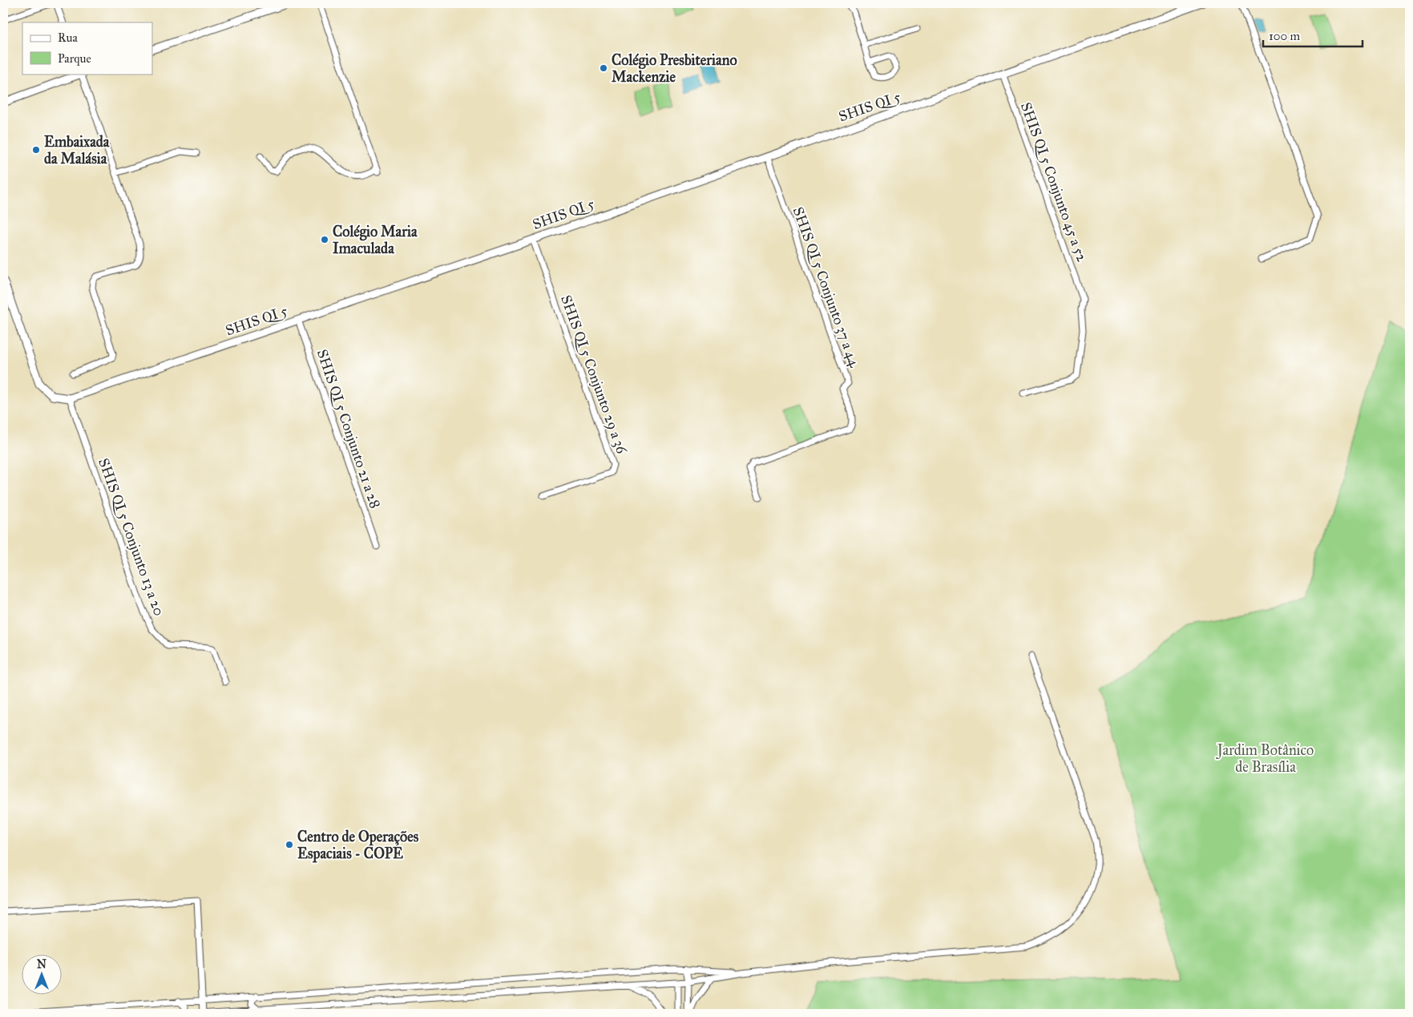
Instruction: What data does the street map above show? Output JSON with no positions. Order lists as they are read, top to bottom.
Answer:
{
  "streets": {
    "street": [
      "SHIS QI 5",
      "SHIS QI 5 Conjunto 45 a 52",
      "SHIS QI 5 Conjunto 37 a 44",
      "SHIS QI 5 Conjunto 29 a 36",
      "SHIS QI 5 Conjunto 21 a 28",
      "SHIS QI 5 Conjunto 13 a 20"
    ]
  },
  "crossings": [
    ["SHIS QI 5", "SHIS QI 5 Conjunto 45 a 52"],
    ["SHIS QI 5", "SHIS QI 5 Conjunto 37 a 44"],
    ["SHIS QI 5", "SHIS QI 5 Conjunto 29 a 36"],
    ["SHIS QI 5", "SHIS QI 5 Conjunto 21 a 28"],
    ["SHIS QI 5", "SHIS QI 5 Conjunto 13 a 20"]
  ],
  "parks": ["Jardim Botânico de Brasília"],
  "places": [
    "Colégio Presbiteriano Mackenzie",
    "Embaixada da Malásia",
    "Colégio Maria Imaculada",
    "Centro de Operações Espaciais - COPE"
  ],
  "legend": ["Rua", "Parque"],
  "scale_bar": "100 m",
  "north": "top"
}
